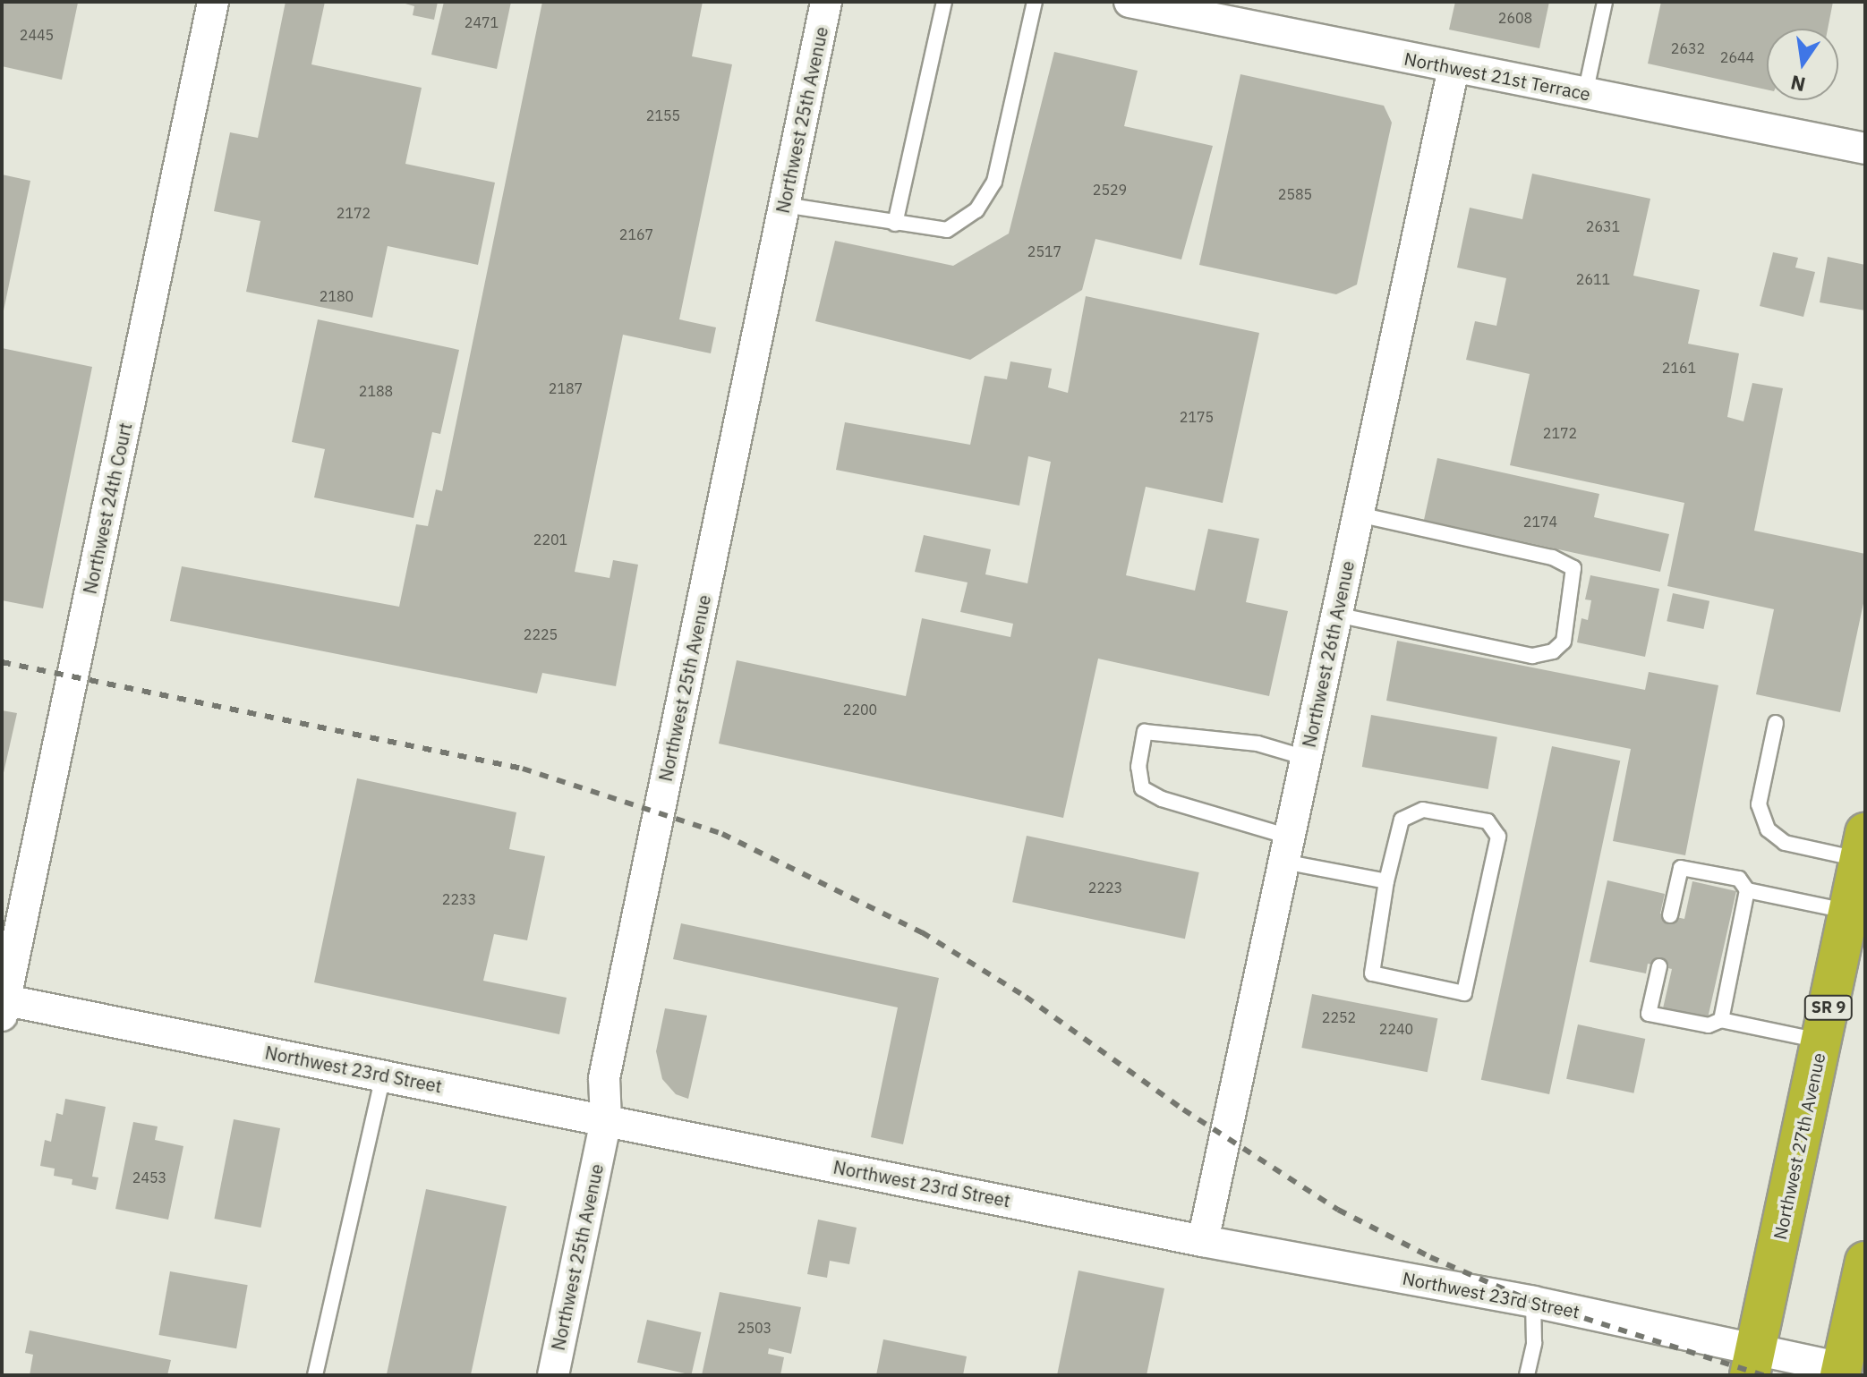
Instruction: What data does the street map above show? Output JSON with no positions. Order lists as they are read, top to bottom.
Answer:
{
  "streets": {
    "highway": ["SR 9", "Northwest 27th Avenue"],
    "street": [
      "Northwest 21st Terrace",
      "Northwest 25th Avenue",
      "Northwest 24th Court",
      "Northwest 26th Avenue",
      "Northwest 23rd Street"
    ]
  },
  "crossings": [
    ["Northwest 21st Terrace", "Northwest 26th Avenue"],
    ["Northwest 25th Avenue", "Northwest 23rd Street"],
    ["Northwest 24th Court", "Northwest 23rd Street"],
    ["Northwest 26th Avenue", "Northwest 23rd Street"],
    ["Northwest 23rd Street", "Northwest 27th Avenue"]
  ],
  "house_numbers": [
    "2608",
    "2471",
    "2445",
    "2632",
    "2644",
    "2155",
    "2529",
    "2585",
    "2172",
    "2631",
    "2167",
    "2517",
    "2611",
    "2180",
    "2161",
    "2187",
    "2188",
    "2175",
    "2172",
    "2174",
    "2201",
    "2225",
    "2200",
    "2223",
    "2233",
    "2252",
    "2240",
    "2453",
    "2503"
  ],
  "north": "bottom"
}
